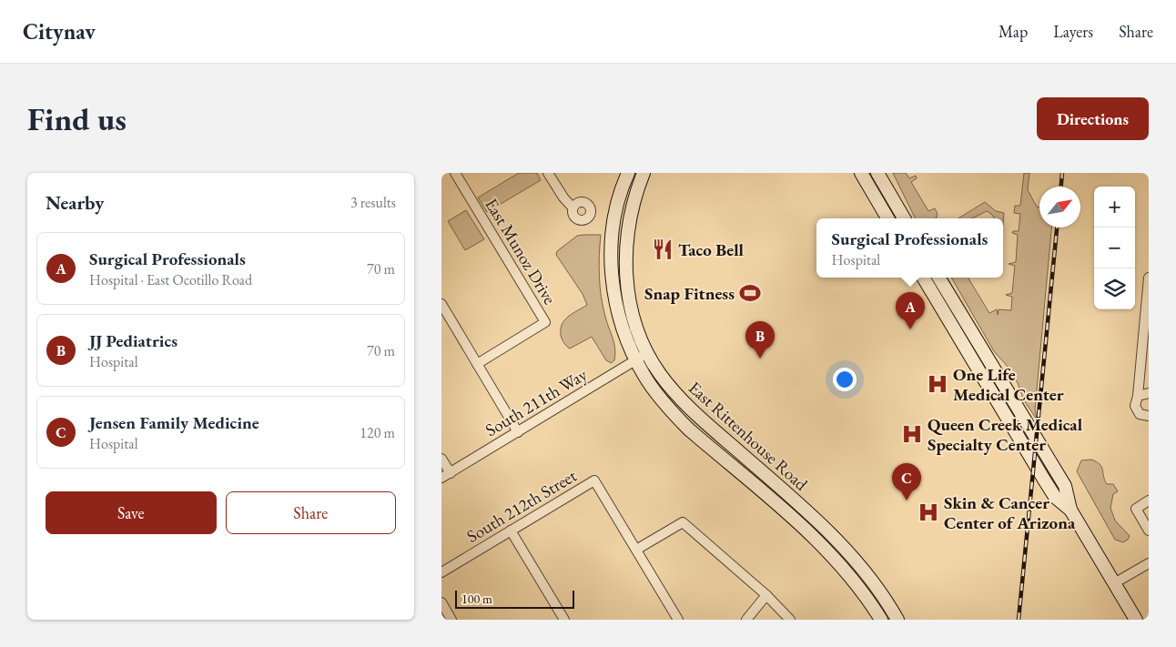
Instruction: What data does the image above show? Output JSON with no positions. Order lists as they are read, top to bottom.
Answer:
{
  "streets": {
    "main road": ["East Rittenhouse Road"],
    "street": ["East Munoz Drive", "South 211th Way", "South 212th Street"]
  },
  "crossings": [
    ["South 211th Way", "East Rittenhouse Road"]
  ],
  "places": {
    "restaurant": ["Taco Bell"],
    "sports": ["Snap Fitness"],
    "hospital": ["One Life Medical Center", "Queen Creek Medical Specialty Center", "Skin & Cancer Center of Arizona"]
  },
  "scale_bar": "100 m",
  "north": "top right",
  "page": {
    "header": "Citynav",
    "nav": ["Map", "Layers", "Share"],
    "buttons": [
      "Directions",
      ["Save", "Share"]
    ],
    "title": "Find us",
    "heading": ["Nearby", "3 results"],
    "map_buttons": ["+", "−"],
    "popup": ["Surgical Professionals", "Hospital"],
    "list": [
      {
        "mark": "A",
        "name": "Surgical Professionals",
        "note": "Hospital · East Ocotillo Road",
        "value": "70 m"
      },
      {
        "mark": "B",
        "name": "JJ Pediatrics",
        "note": "Hospital",
        "value": "70 m"
      },
      {
        "mark": "C",
        "name": "Jensen Family Medicine",
        "note": "Hospital",
        "value": "120 m"
      }
    ],
    "pins": ["A", "B", "C"],
    "scale": "100 m"
  }
}
